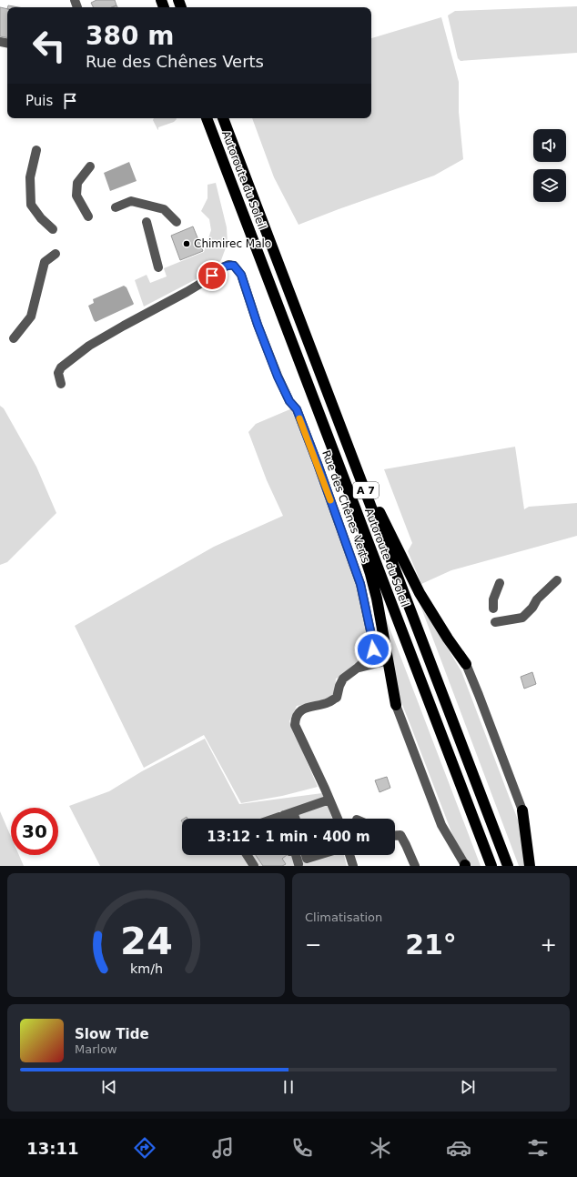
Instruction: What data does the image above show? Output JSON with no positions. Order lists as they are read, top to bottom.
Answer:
{
  "streets": {
    "highway": ["Autoroute du Soleil", "A 7"],
    "street": ["Rue des Chênes Verts"]
  },
  "places": ["Chimirec Malo"],
  "page": {
    "turn": ["380 m", "Rue des Chênes Verts"],
    "then": "Puis",
    "limit": "30",
    "trip": "13:12 · 1 min · 400 m",
    "tile": "Climatisation",
    "heat": ["−", "21°", "+"],
    "song": ["Slow Tide", "Marlow"],
    "tabs": "13:11",
    "gauge": ["24", "km/h"]
  }
}
